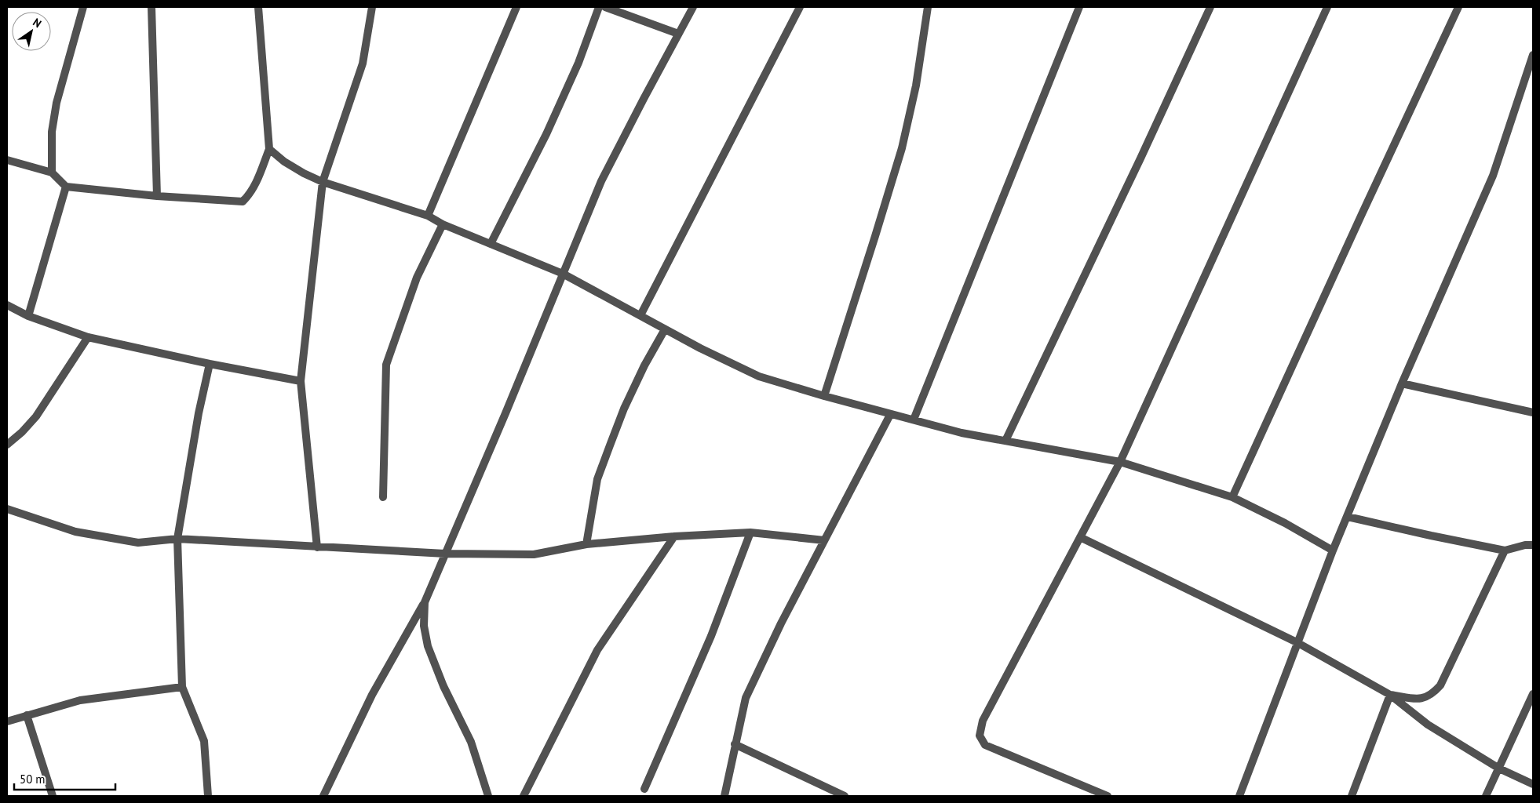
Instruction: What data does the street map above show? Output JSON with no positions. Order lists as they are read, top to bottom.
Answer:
{
  "scale_bar": "50 m",
  "north": "top right"
}
